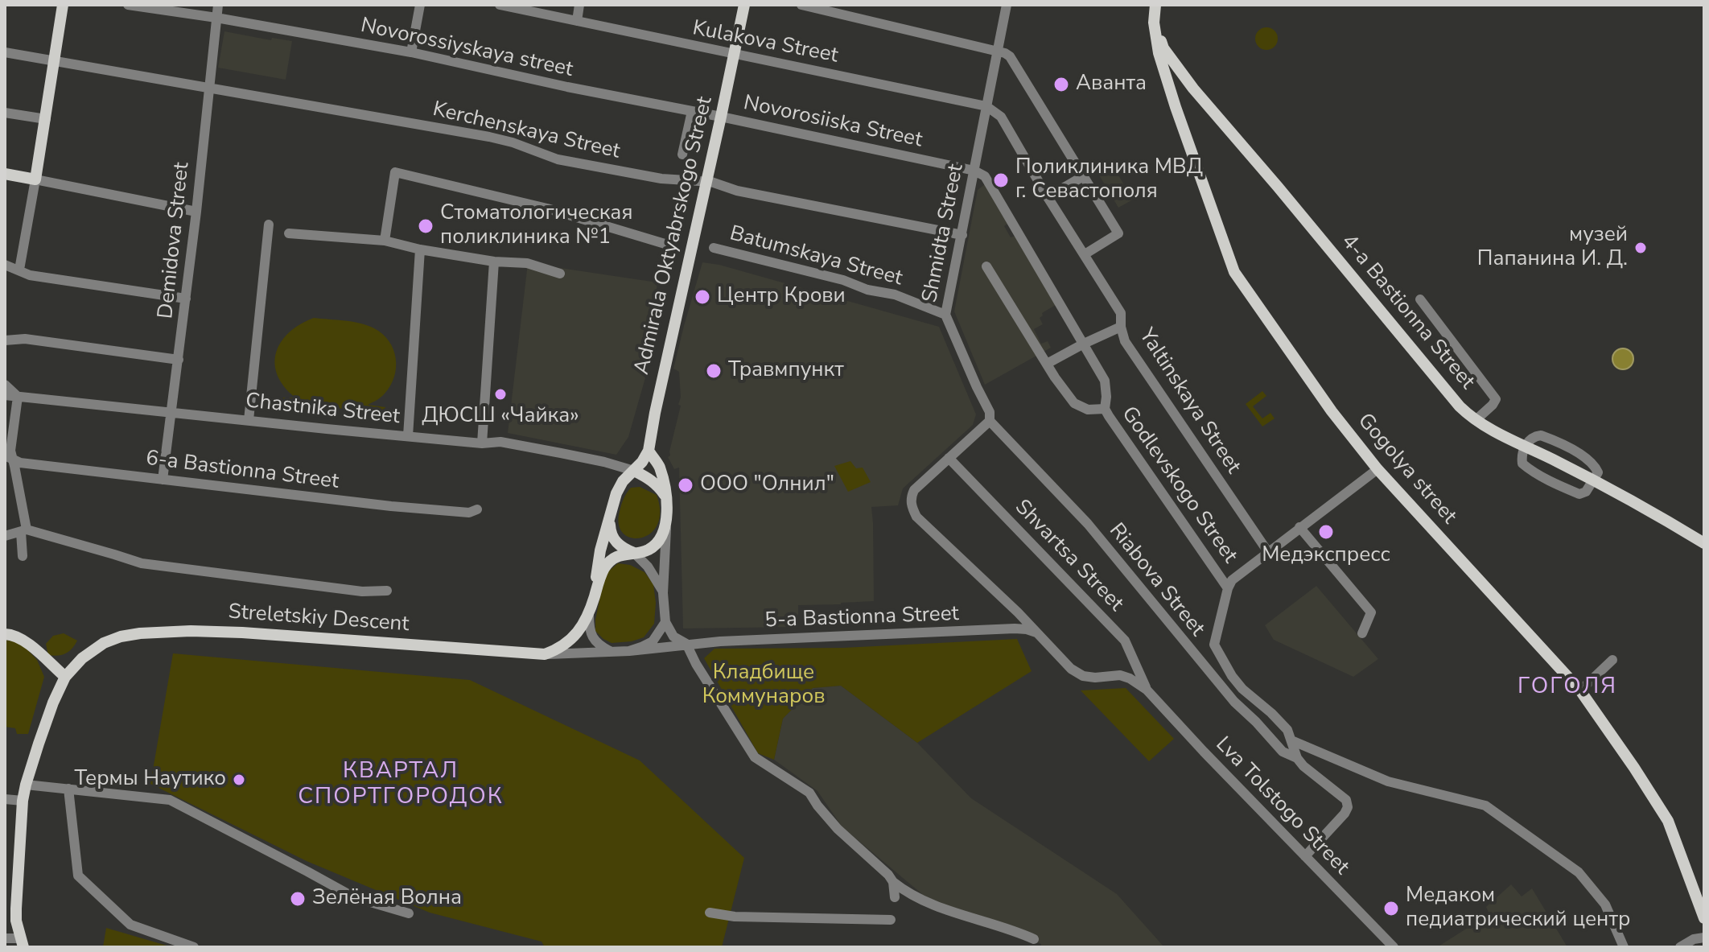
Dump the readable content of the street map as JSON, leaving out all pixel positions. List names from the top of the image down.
{
  "streets": {
    "main road": [
      "Admirala Oktyabrskogo Street",
      "4-a Bastionna Street",
      "Gogolya street",
      "Streletskiy Descent"
    ],
    "street": [
      "Kulakova Street",
      "Novorossiyskaya street",
      "Novorosiiska Street",
      "Kerchenskaya Street",
      "Shmidta Street",
      "Demidova Street",
      "Batumskaya Street",
      "Yaltinskaya Street",
      "Chastnika Street",
      "6-a Bastionna Street",
      "Godlevskogo Street",
      "Shvartsa Street",
      "Riabova Street",
      "5-a Bastionna Street",
      "Lva Tolstogo Street"
    ]
  },
  "crossings": [
    ["Kulakova Street", "Shmidta Street"],
    ["Kulakova Street", "Admirala Oktyabrskogo Street"],
    ["Kulakova Street", "Yaltinskaya Street"],
    ["Novorossiyskaya street", "Novorosiiska Street"],
    ["Novorossiyskaya street", "Admirala Oktyabrskogo Street"],
    ["Novorossiyskaya street", "Demidova Street"],
    ["Novorosiiska Street", "Shmidta Street"],
    ["Novorosiiska Street", "Admirala Oktyabrskogo Street"],
    ["Novorosiiska Street", "Godlevskogo Street"],
    ["Kerchenskaya Street", "Shmidta Street"],
    ["Kerchenskaya Street", "Admirala Oktyabrskogo Street"],
    ["Kerchenskaya Street", "Demidova Street"],
    ["Shmidta Street", "Batumskaya Street"],
    ["Shmidta Street", "Yaltinskaya Street"],
    ["Shmidta Street", "Godlevskogo Street"],
    ["Shmidta Street", "Riabova Street"],
    ["Admirala Oktyabrskogo Street", "Chastnika Street"],
    ["Demidova Street", "Chastnika Street"],
    ["Demidova Street", "6-a Bastionna Street"],
    ["4-a Bastionna Street", "Gogolya street"],
    ["Godlevskogo Street", "Riabova Street"],
    ["Shvartsa Street", "Lva Tolstogo Street"],
    ["Riabova Street", "Lva Tolstogo Street"],
    ["5-a Bastionna Street", "Streletskiy Descent"]
  ],
  "districts": ["ГОГОЛЯ", "КВАРТАЛ СПОРТГОРОДОК"],
  "parks": ["Кладбище Коммунаров"],
  "places": [
    "Аванта",
    "Поликлиника МВД г. Севастополя",
    "Стоматологическая поликлиника №1",
    "музей Папанина И. Д.",
    "Центр Крови",
    "Травмпункт",
    "ДЮСШ «Чайка»",
    "ООО \"Олнил\"",
    "Медэкспресс",
    "Термы Наутико",
    "Зелёная Волна",
    "Медаком педиатрический центр"
  ]
}
